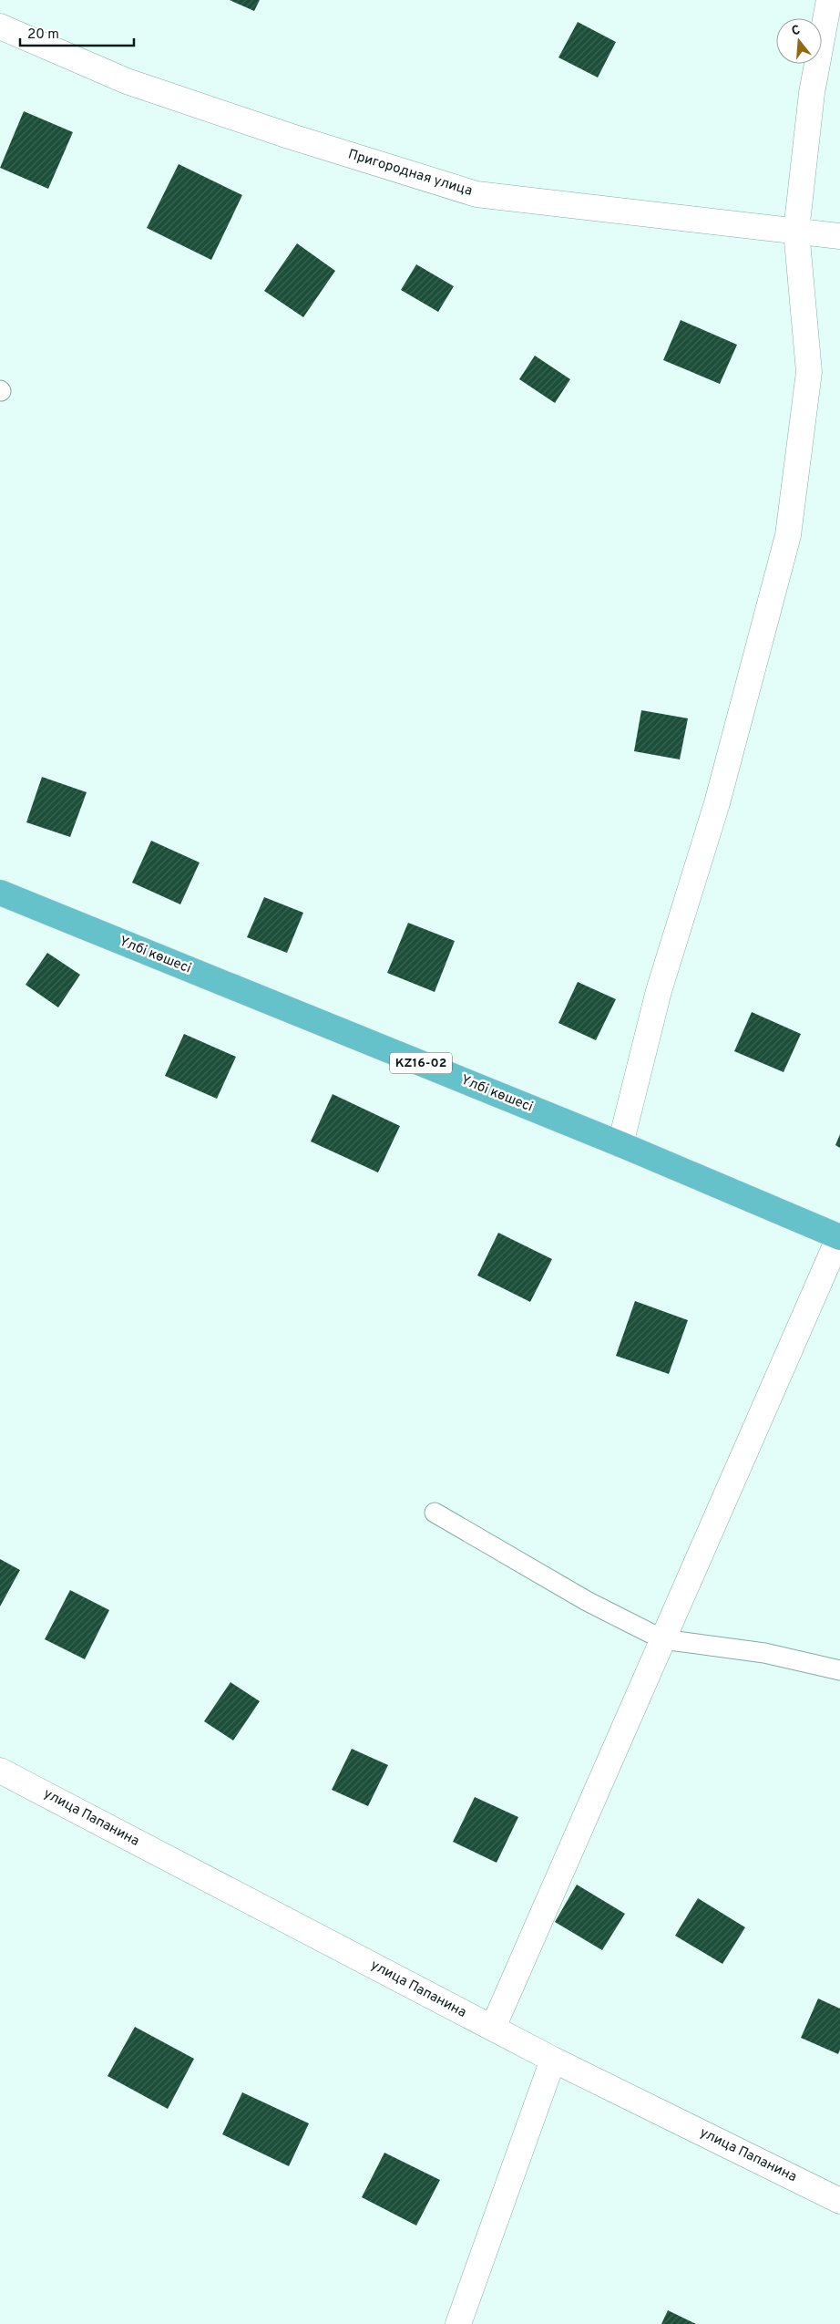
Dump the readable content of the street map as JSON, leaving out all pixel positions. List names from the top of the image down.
{
  "streets": {
    "main road": ["Үлбі көшесі", "KZ16-02"],
    "street": ["Пригородная улица", "улица Папанина"]
  },
  "scale_bar": "20 m",
  "north": "top"
}
